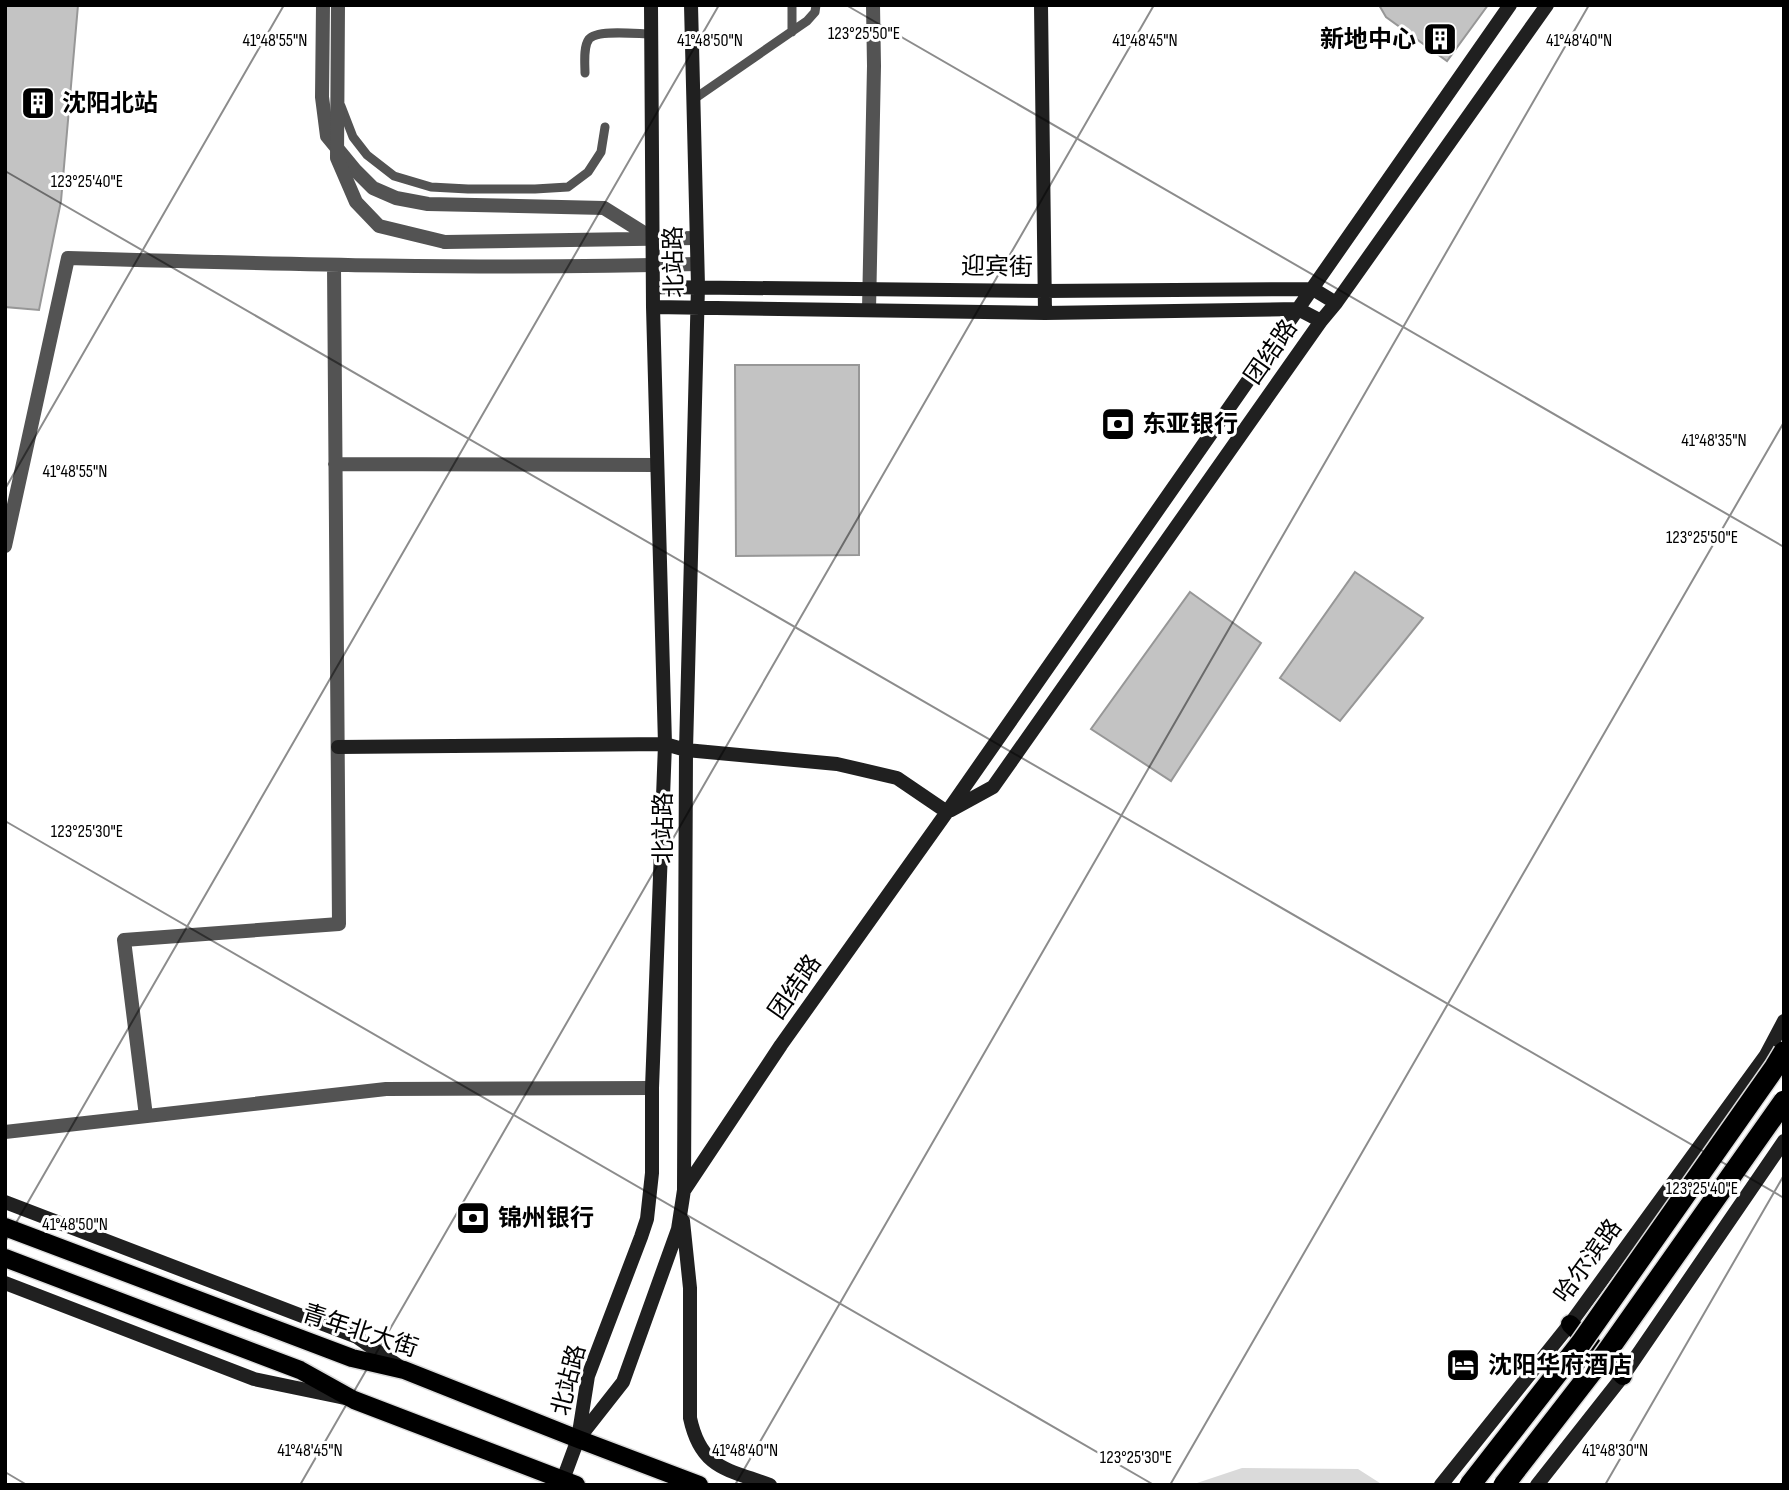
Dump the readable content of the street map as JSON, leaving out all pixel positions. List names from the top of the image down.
{
  "streets": {
    "main road": ["青年北大街"],
    "street": [
      "北站路",
      "迎宾街",
      "团结路",
      "哈尔滨路"
    ]
  },
  "crossings": [
    ["北站路", "迎宾街"],
    ["北站路", "团结路"],
    ["北站路", "青年北大街"],
    ["迎宾街", "团结路"]
  ],
  "places": {
    "building": ["新地中心", "沈阳北站"],
    "bank": ["东亚银行", "锦州银行"],
    "hotel": ["沈阳华府酒店"]
  },
  "coordinates": [
    "123°25'50\"E",
    "41°48'55\"N",
    "41°48'50\"N",
    "41°48'45\"N",
    "41°48'40\"N",
    "123°25'40\"E",
    "41°48'35\"N",
    "123°25'30\"E",
    "41°48'30\"N"
  ]
}
